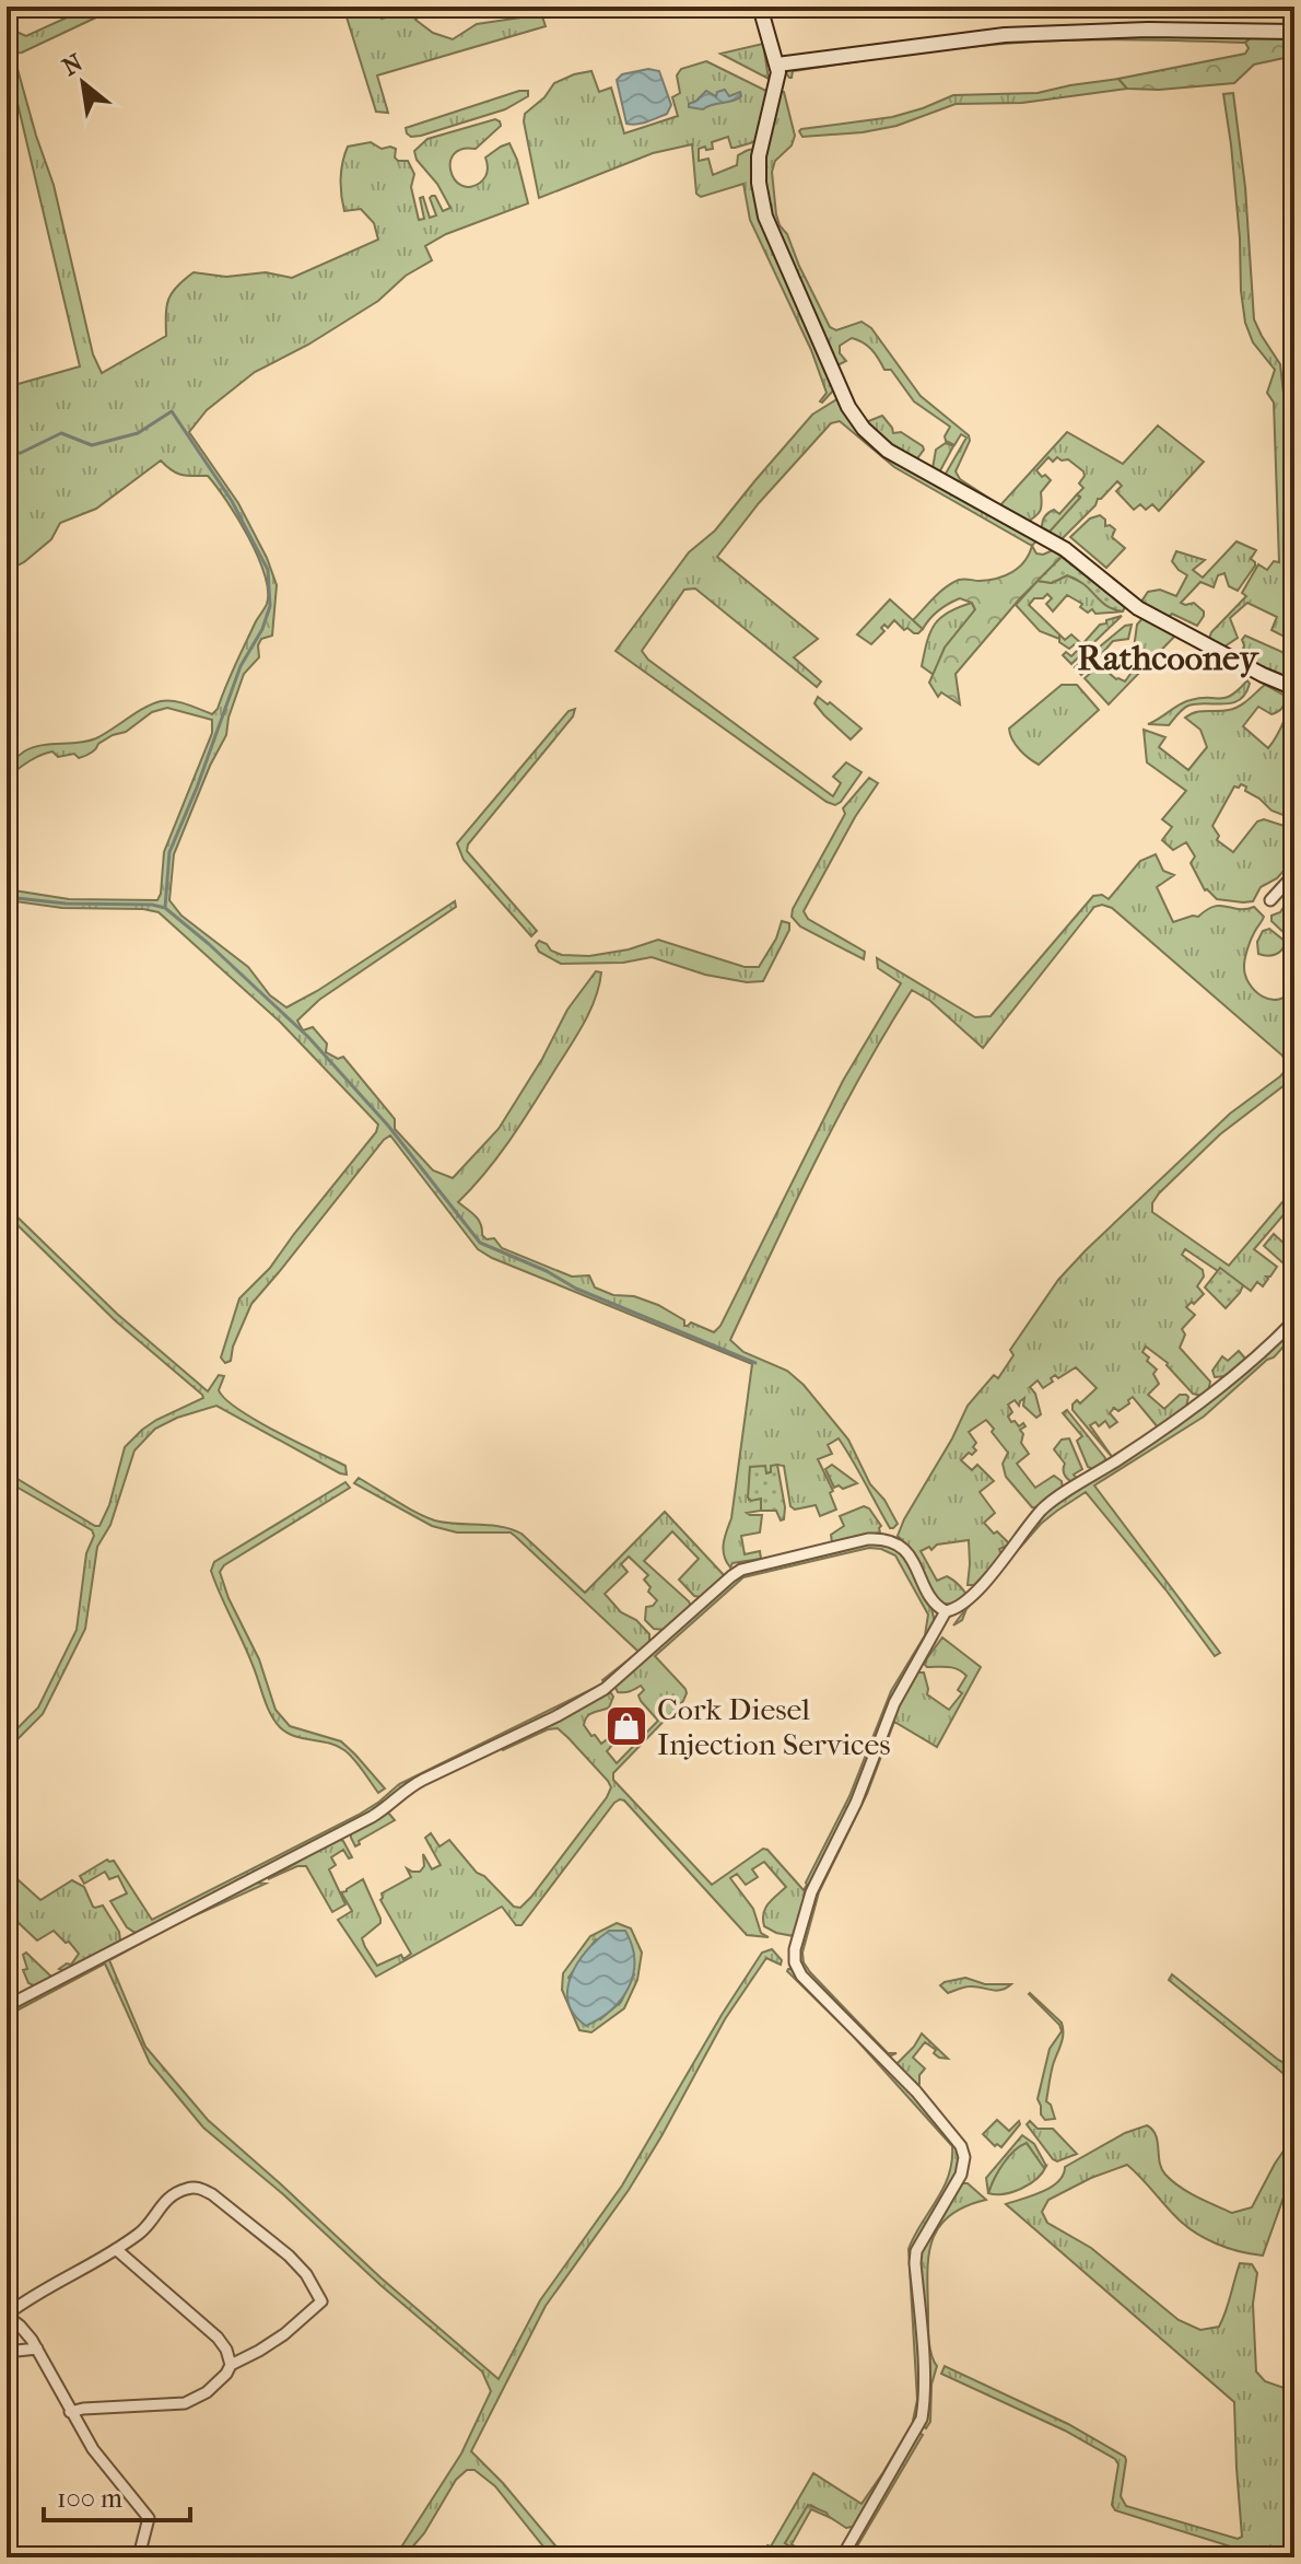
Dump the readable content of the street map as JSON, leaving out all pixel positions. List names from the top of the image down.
{
  "districts": ["Rathcooney"],
  "places": {
    "shop": ["Cork Diesel Injection Services"]
  },
  "scale_bar": "100 m",
  "north": "top left"
}
